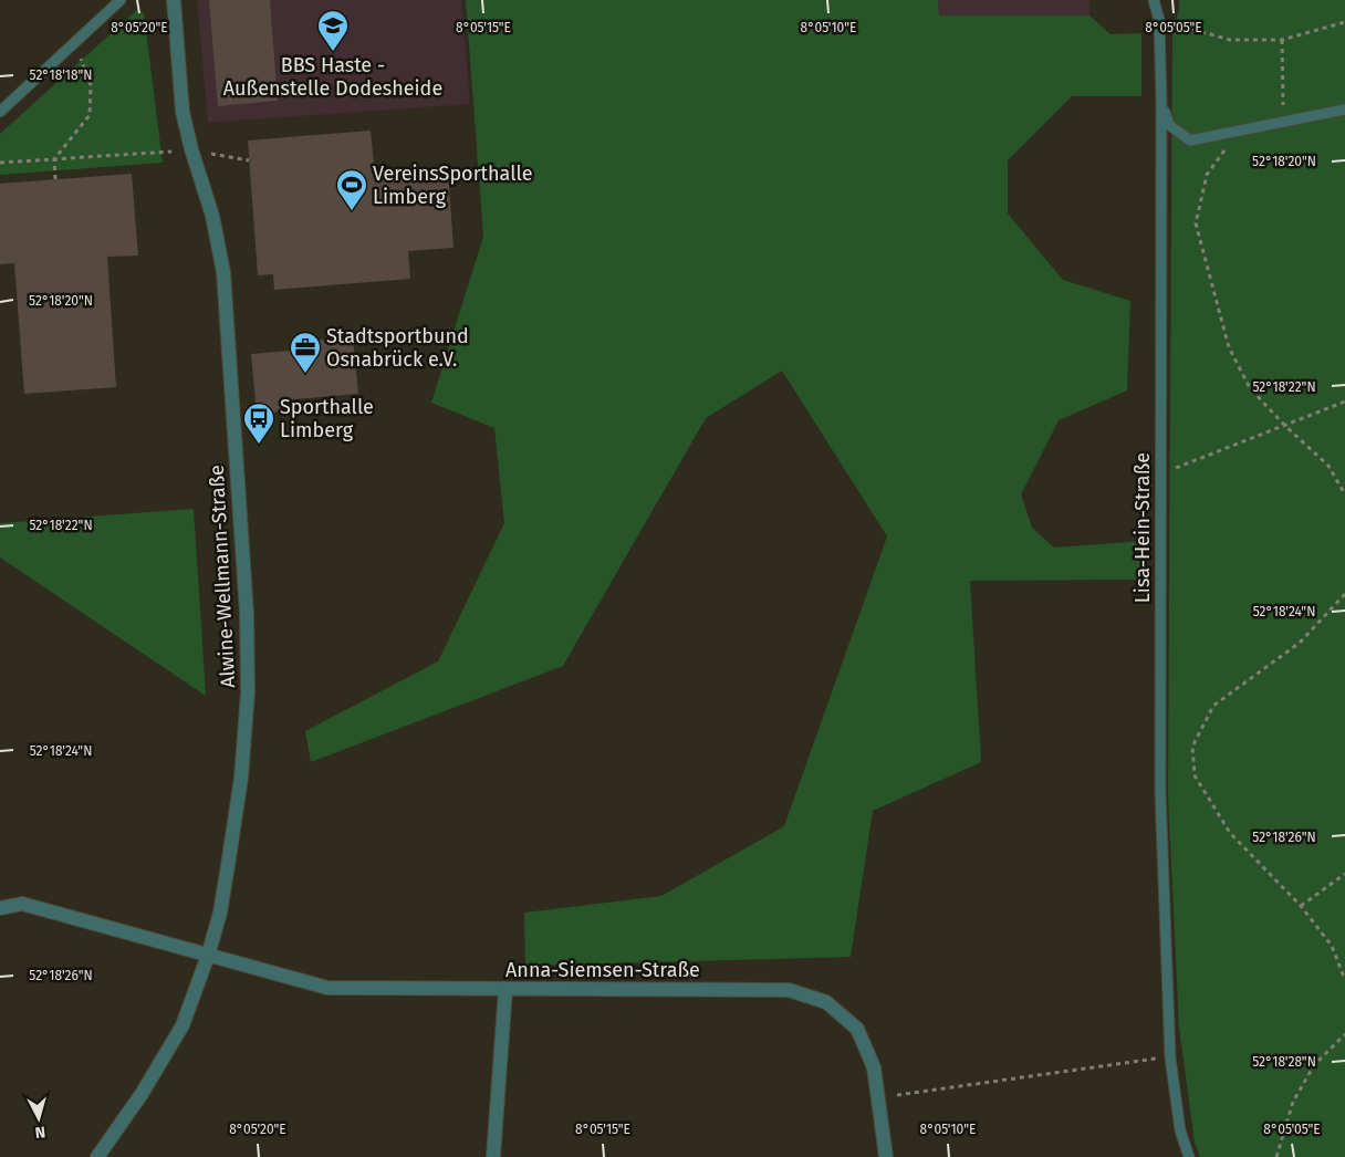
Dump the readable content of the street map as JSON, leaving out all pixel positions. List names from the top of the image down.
{
  "streets": {
    "street": ["Alwine-Wellmann-Straße", "Anna-Siemsen-Straße"],
    "lane": ["Lisa-Hein-Straße"]
  },
  "crossings": [
    ["Alwine-Wellmann-Straße", "Anna-Siemsen-Straße"]
  ],
  "places": {
    "school or university": ["BBS Haste - Außenstelle Dodesheide"],
    "sports": ["VereinsSporthalle Limberg"],
    "office": ["Stadtsportbund Osnabrück e.V."],
    "bus stop": ["Sporthalle Limberg"]
  },
  "north": "bottom",
  "coordinates": [
    "8°05'20\"E",
    "8°05'15\"E",
    "8°05'10\"E",
    "8°05'05\"E",
    "52°18'18\"N",
    "52°18'20\"N",
    "52°18'22\"N",
    "52°18'24\"N",
    "52°18'26\"N",
    "52°18'28\"N"
  ]
}
